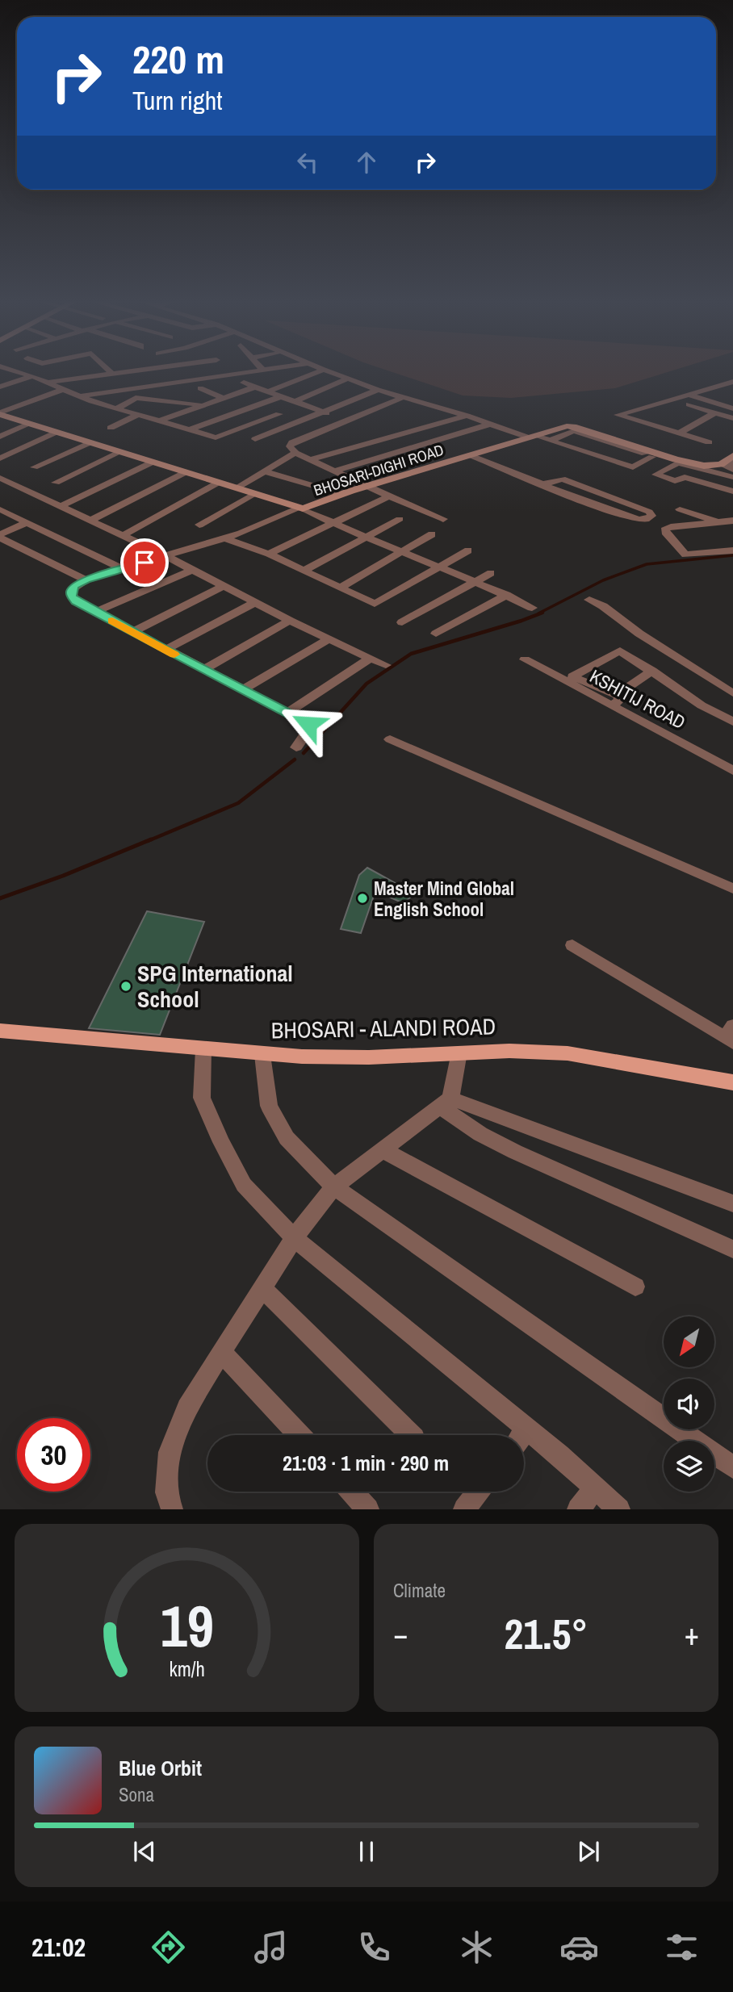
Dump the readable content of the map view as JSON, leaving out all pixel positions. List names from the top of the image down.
{
  "streets": {
    "main road": ["BHOSARI - ALANDI ROAD"],
    "street": ["BHOSARI-DIGHI ROAD", "KSHITIJ ROAD"]
  },
  "places": ["Master Mind Global English School", "SPG International School"],
  "north": "bottom left",
  "page": {
    "turn": ["220 m", "Turn right"],
    "limit": "30",
    "trip": "21:03 · 1 min · 290 m",
    "tile": "Climate",
    "heat": ["−", "21.5°", "+"],
    "song": ["Blue Orbit", "Sona"],
    "tabs": "21:02",
    "gauge": ["19", "km/h"]
  }
}
